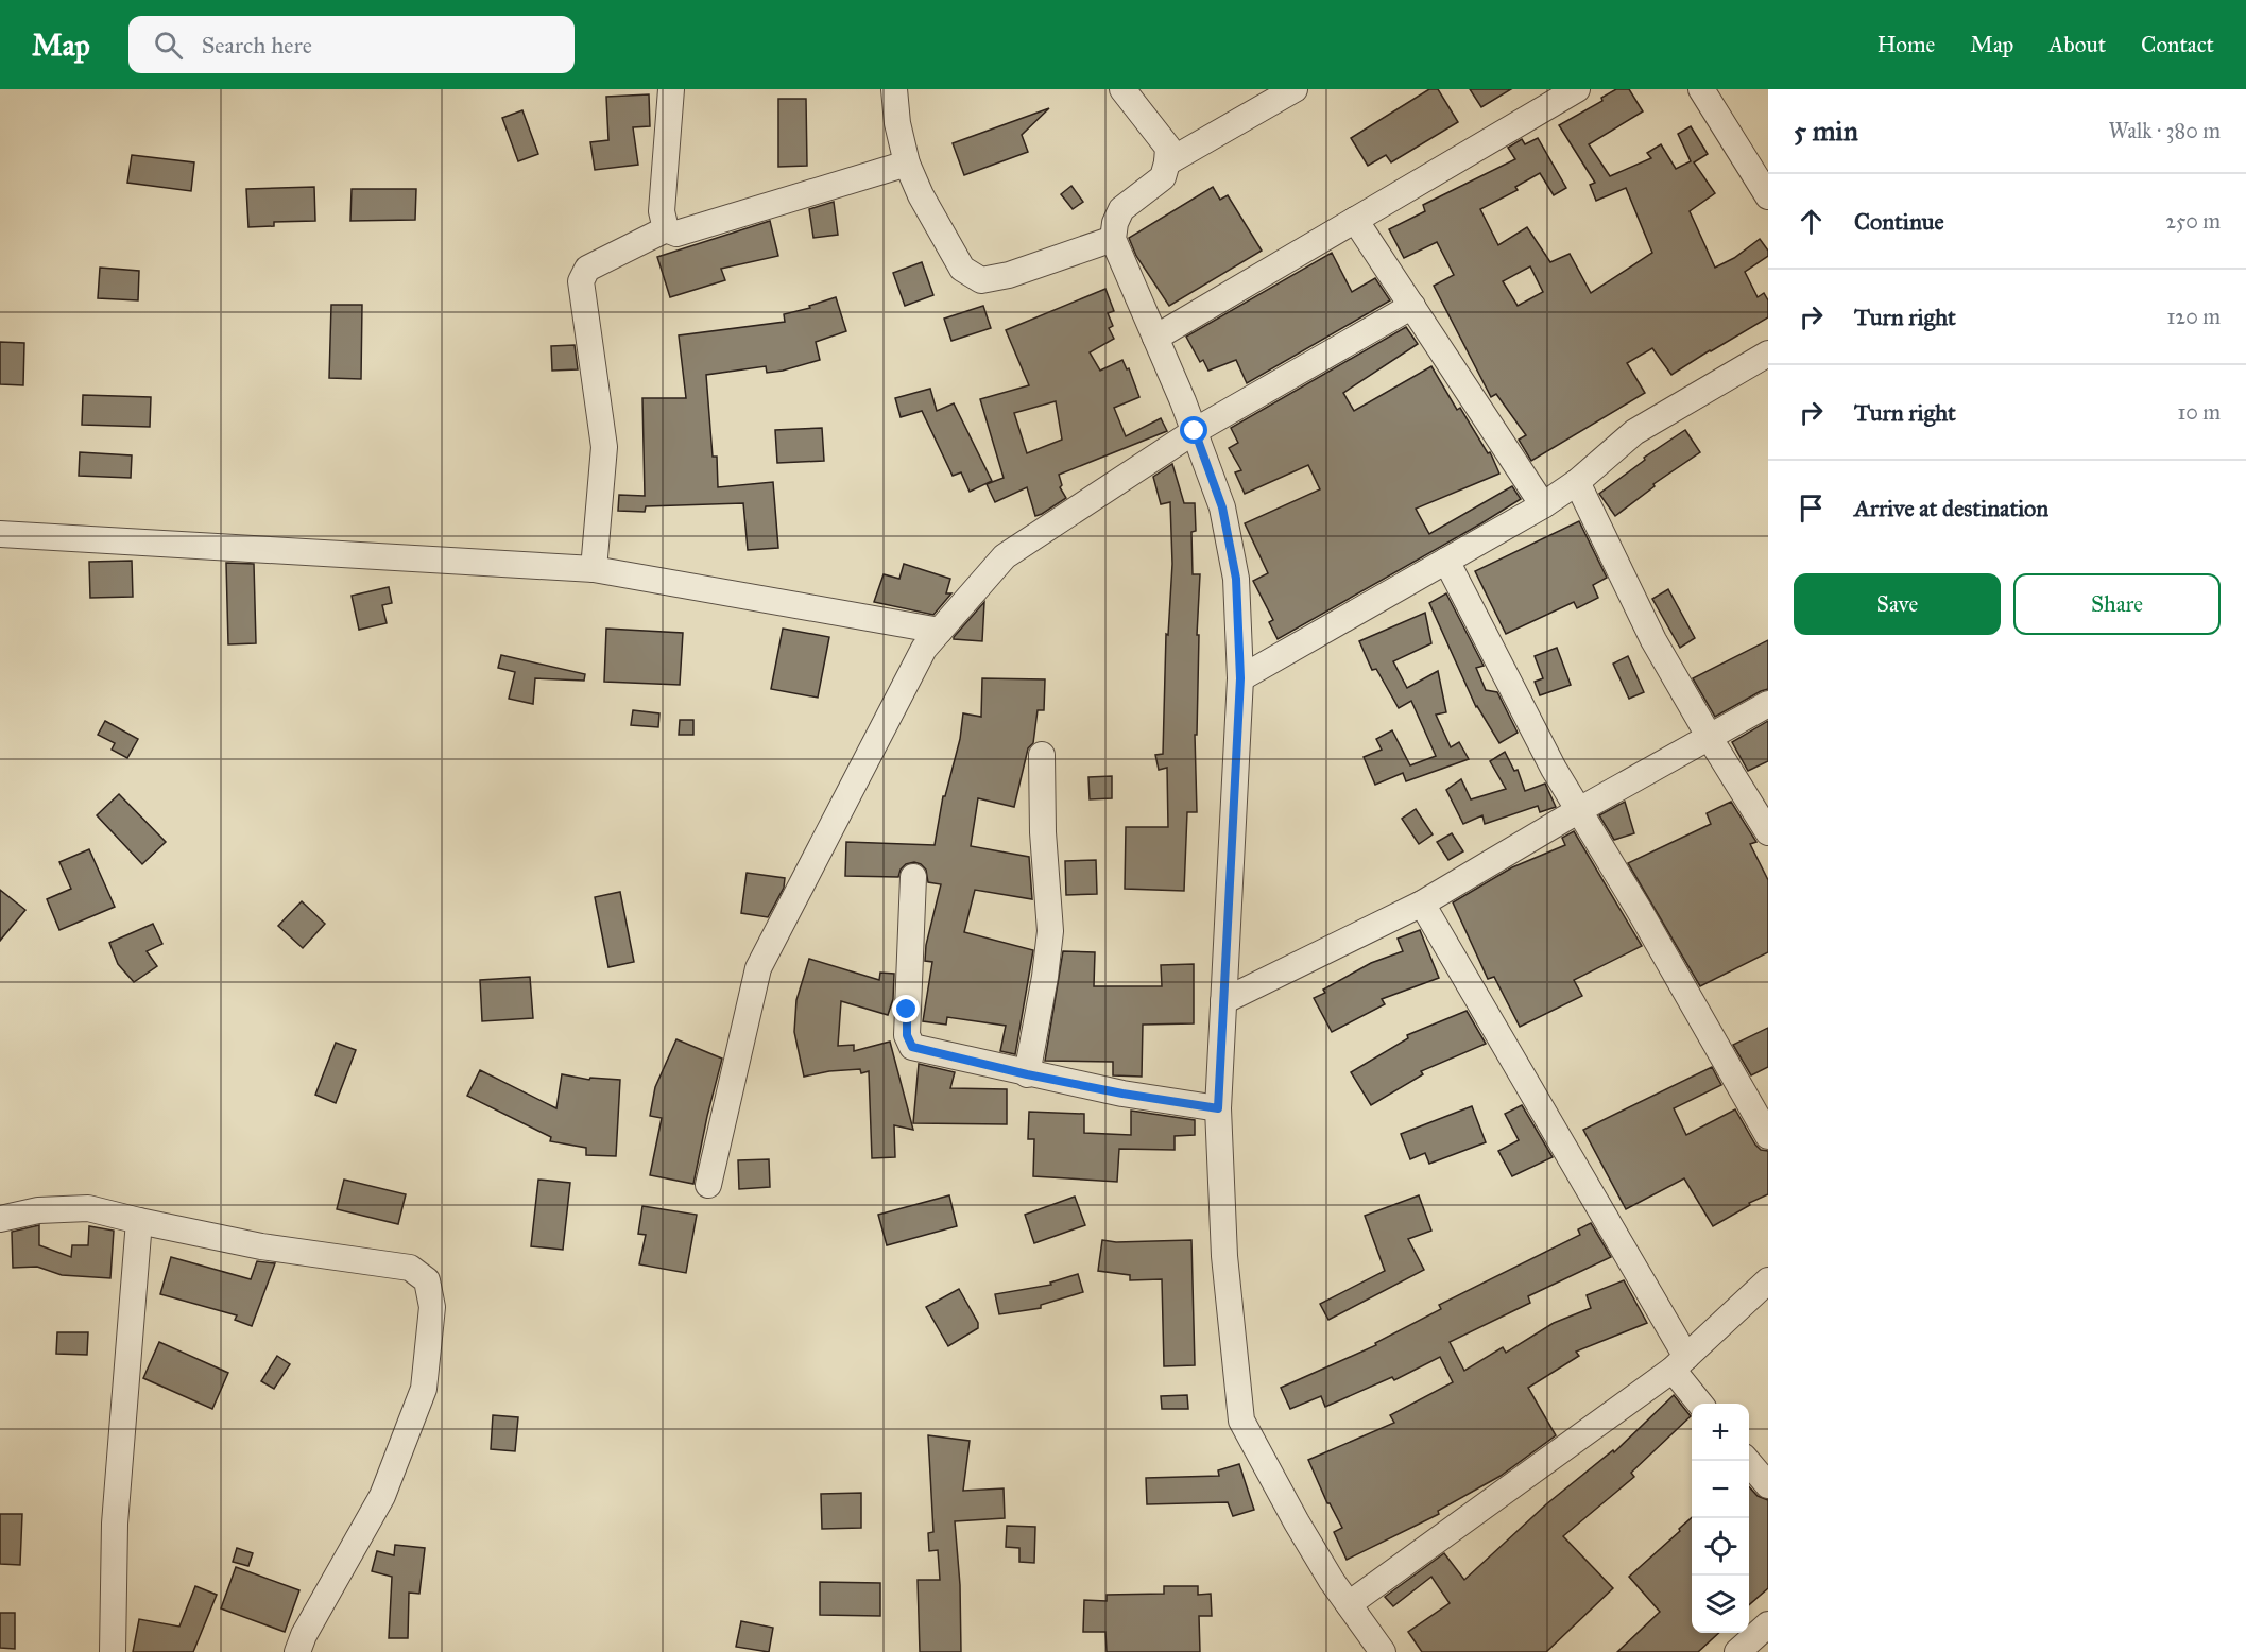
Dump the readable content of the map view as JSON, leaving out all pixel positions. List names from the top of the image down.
{
  "page": {
    "header": "Map",
    "search": "Search here",
    "nav": [
      "Home",
      "Map",
      "About",
      "Contact"
    ],
    "heading": ["5 min", "Walk · 380 m"],
    "list": [
      ["Continue", "250 m"],
      ["Turn right", "120 m"],
      ["Turn right", "10 m"],
      "Arrive at destination"
    ],
    "buttons": ["Save", "Share"],
    "map_buttons": ["+", "−"]
  }
}
